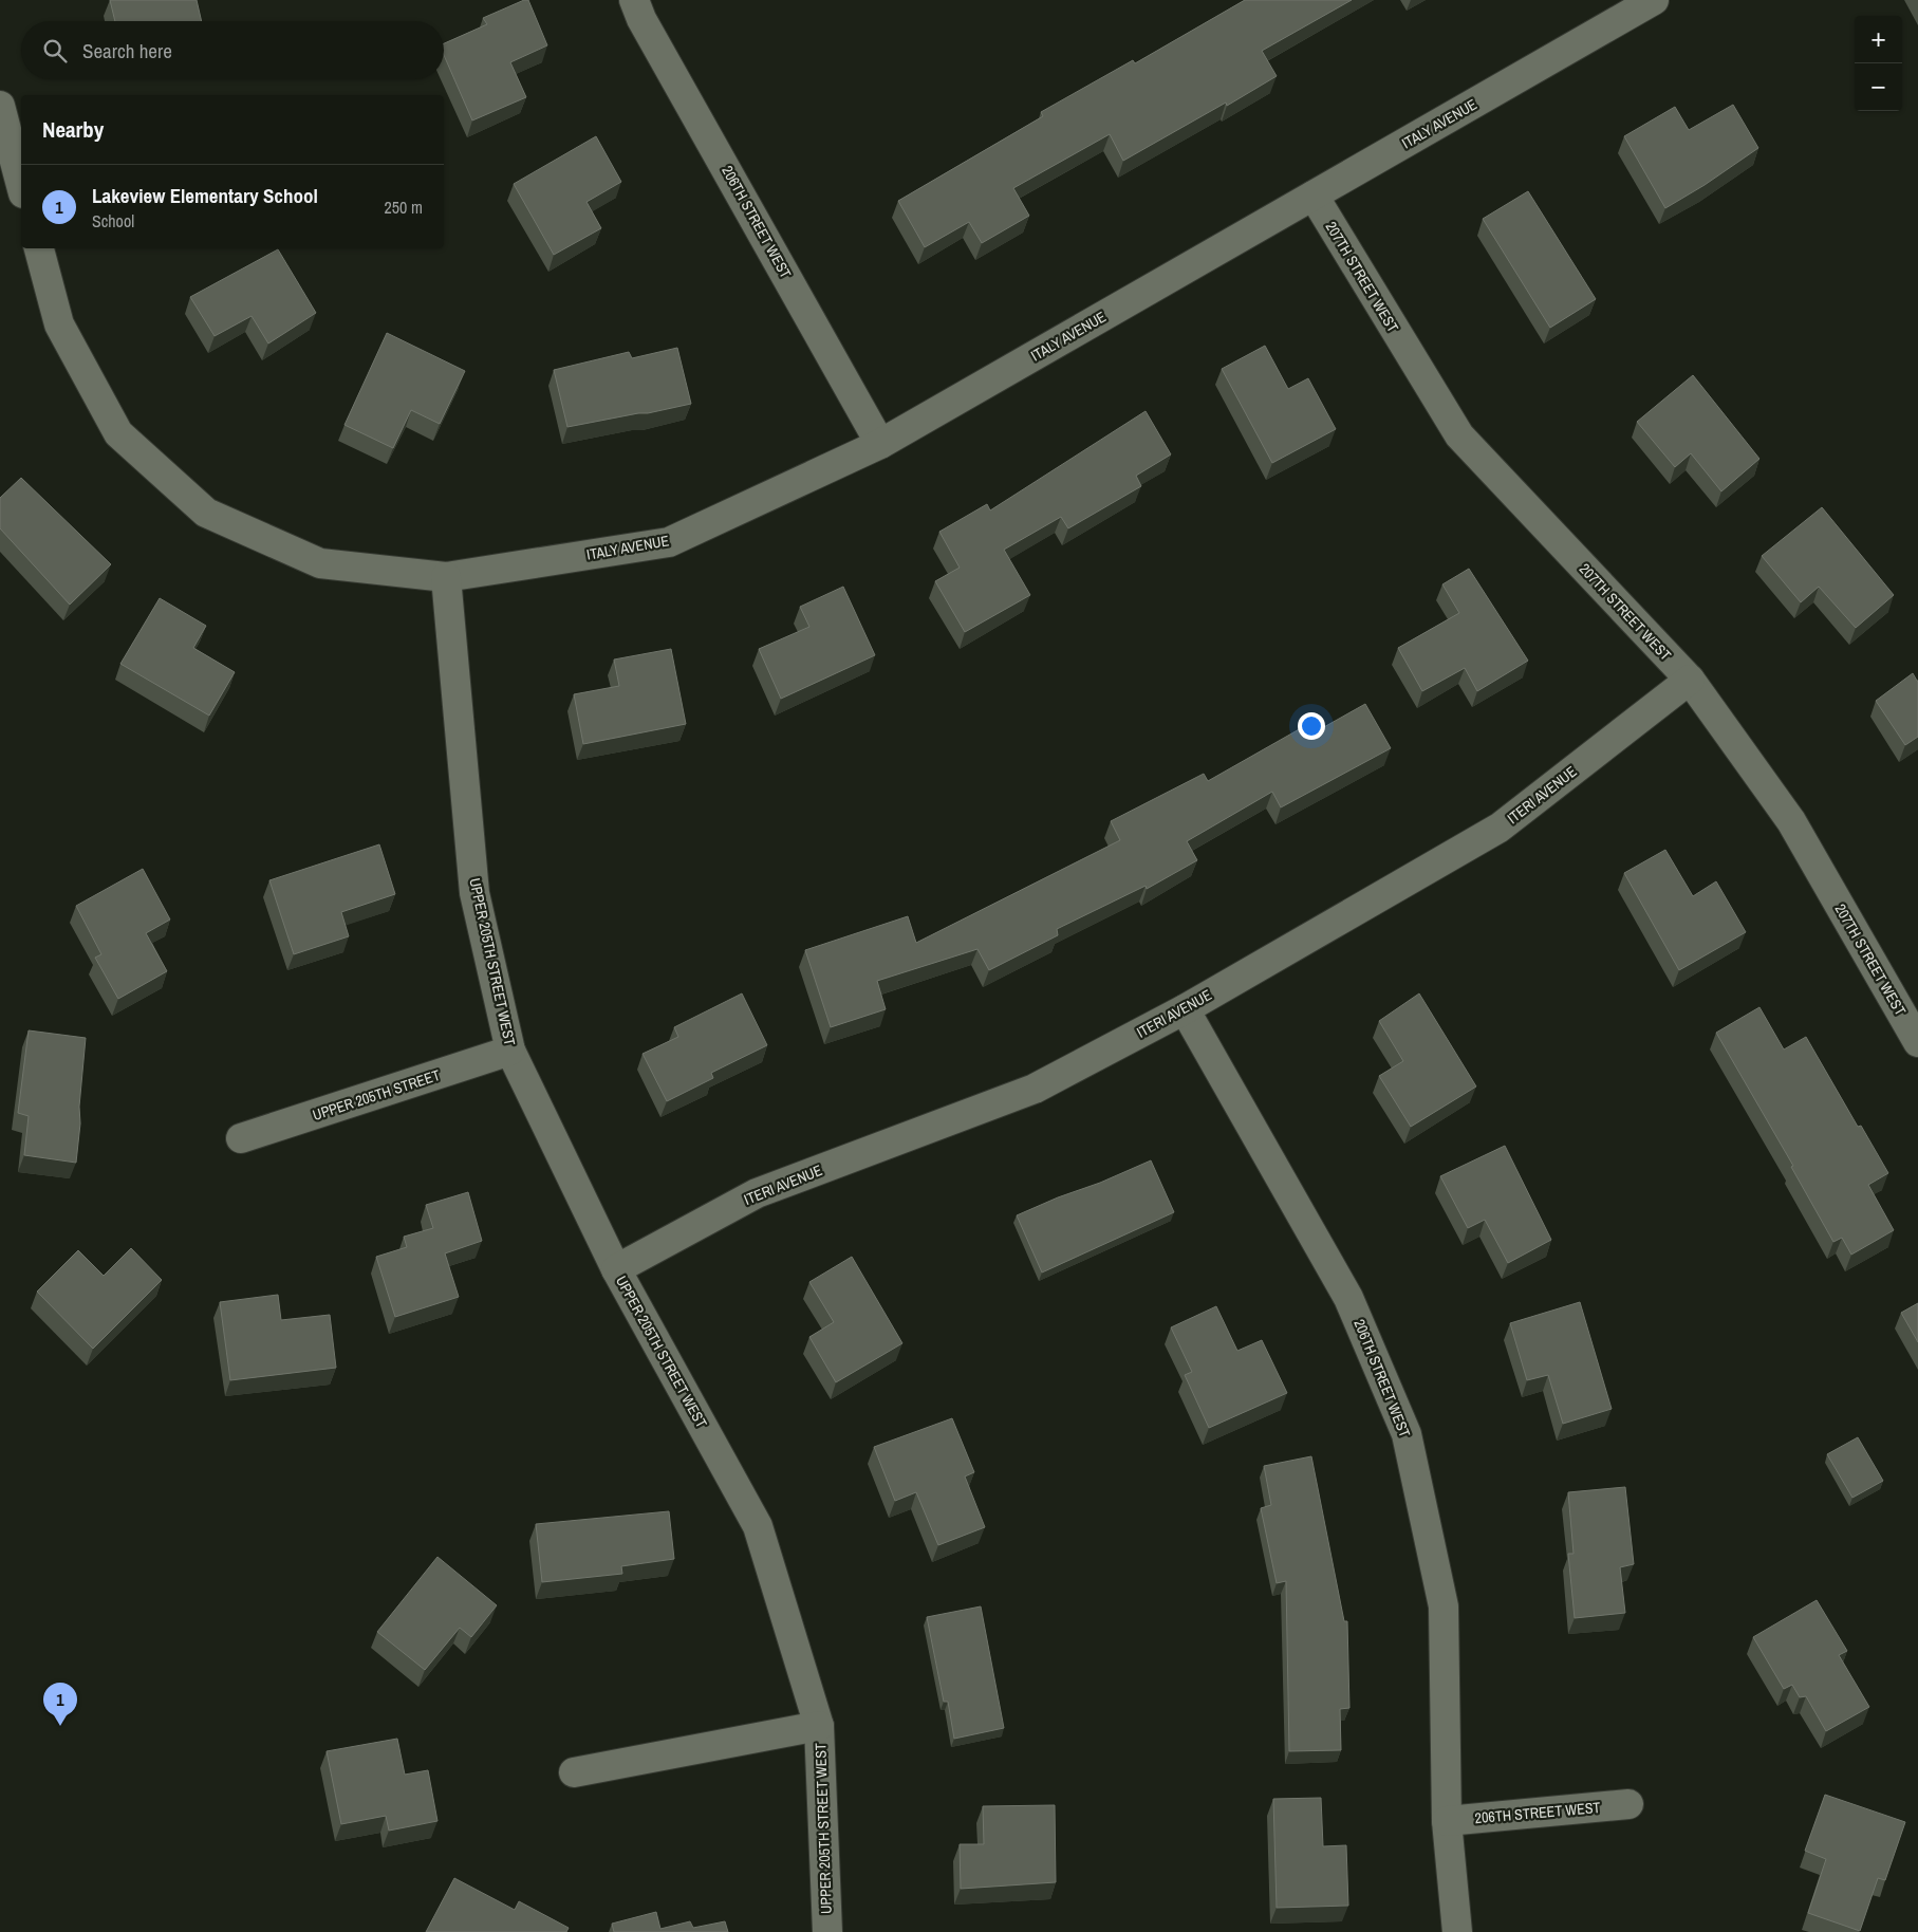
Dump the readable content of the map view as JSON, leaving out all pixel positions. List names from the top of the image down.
{
  "streets": {
    "street": [
      "ITALY AVENUE",
      "206TH STREET WEST",
      "207TH STREET WEST",
      "ITERI AVENUE",
      "UPPER 205TH STREET WEST",
      "UPPER 205TH STREET"
    ]
  },
  "crossings": [
    ["ITALY AVENUE", "206TH STREET WEST"],
    ["ITALY AVENUE", "207TH STREET WEST"],
    ["ITALY AVENUE", "UPPER 205TH STREET WEST"],
    ["206TH STREET WEST", "ITERI AVENUE"],
    ["207TH STREET WEST", "ITERI AVENUE"],
    ["ITERI AVENUE", "UPPER 205TH STREET WEST"],
    ["UPPER 205TH STREET WEST", "UPPER 205TH STREET"]
  ],
  "page": {
    "map_buttons": ["+", "−"],
    "search": "Search here",
    "heading": "Nearby",
    "list": [
      {
        "mark": "1",
        "name": "Lakeview Elementary School",
        "note": "School",
        "value": "250 m"
      }
    ],
    "pins": "1"
  }
}
